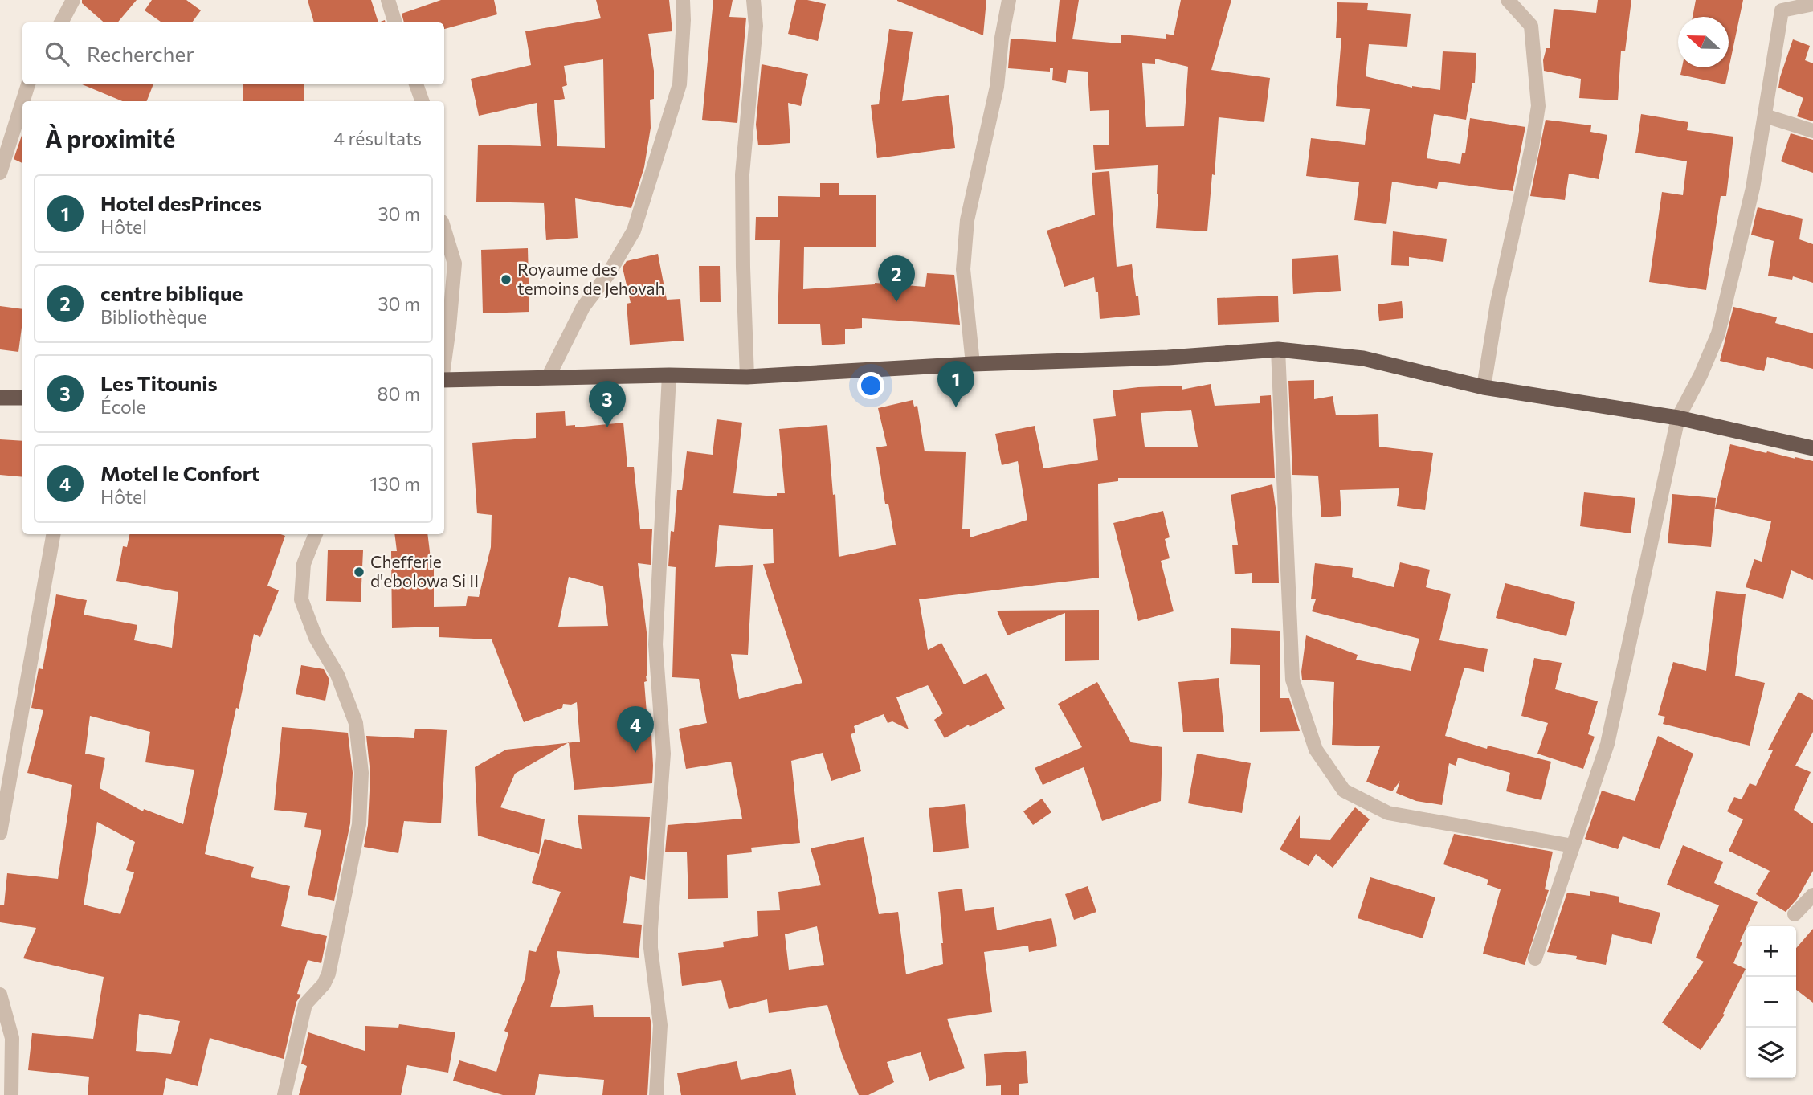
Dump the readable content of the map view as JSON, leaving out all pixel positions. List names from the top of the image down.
{
  "places": ["Royaume des temoins de Jehovah", "Chefferie d'ebolowa Si II"],
  "north": "left",
  "page": {
    "search": "Rechercher",
    "heading": ["À proximité", "4 résultats"],
    "list": [
      {
        "mark": "1",
        "name": "Hotel desPrinces",
        "note": "Hôtel",
        "value": "30 m"
      },
      {
        "mark": "2",
        "name": "centre biblique",
        "note": "Bibliothèque",
        "value": "30 m"
      },
      {
        "mark": "3",
        "name": "Les Titounis",
        "note": "École",
        "value": "80 m"
      },
      {
        "mark": "4",
        "name": "Motel le Confort",
        "note": "Hôtel",
        "value": "130 m"
      }
    ],
    "pins": [
      "2",
      "1",
      "3",
      "4"
    ],
    "map_buttons": ["+", "−"]
  }
}
